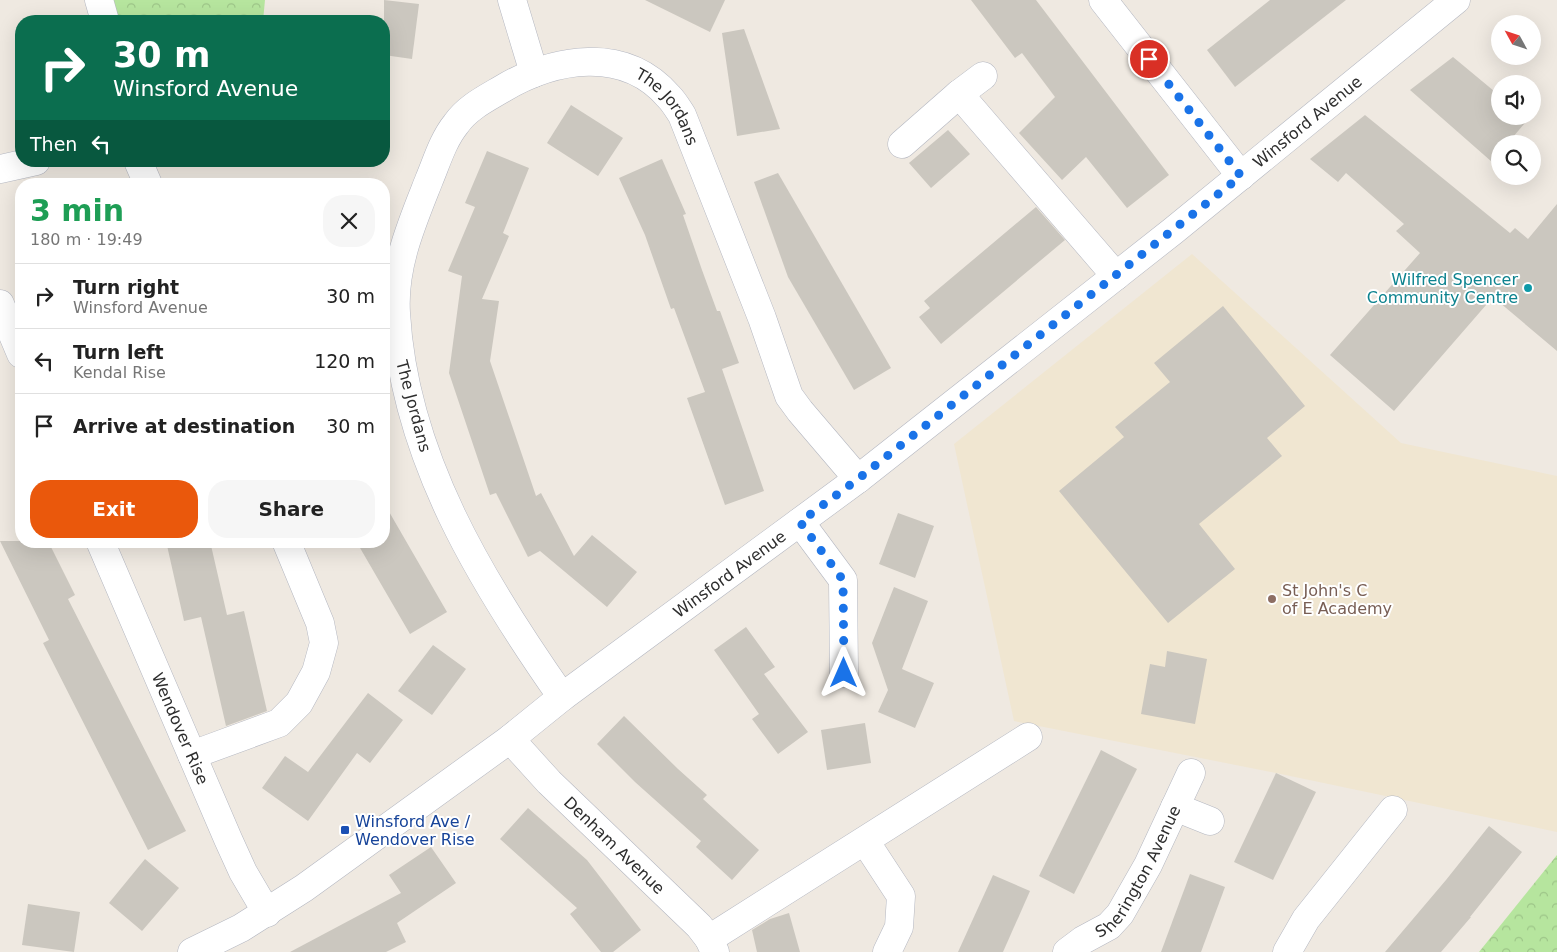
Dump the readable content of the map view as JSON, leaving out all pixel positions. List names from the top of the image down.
{
  "streets": {
    "street": [
      "The Jordans",
      "Winsford Avenue",
      "Wendover Rise",
      "Denham Avenue",
      "Sherington Avenue"
    ]
  },
  "crossings": [
    ["The Jordans", "Winsford Avenue"],
    ["Winsford Avenue", "Wendover Rise"],
    ["Winsford Avenue", "Denham Avenue"]
  ],
  "places": {
    "other": ["Wilfred Spencer Community Centre", "St John's C of E Academy"],
    "transit": ["Winsford Ave / Wendover Rise"]
  },
  "north": "top left",
  "page": {
    "turn": ["30 m", "Winsford Avenue"],
    "then": "Then",
    "heading": ["3 min", "180 m · 19:49"],
    "list": [
      {
        "name": "Turn right",
        "note": "Winsford Avenue",
        "value": "30 m"
      },
      {
        "name": "Turn left",
        "note": "Kendal Rise",
        "value": "120 m"
      },
      {
        "name": "Arrive at destination",
        "value": "30 m"
      }
    ],
    "buttons": ["Exit", "Share"]
  }
}
